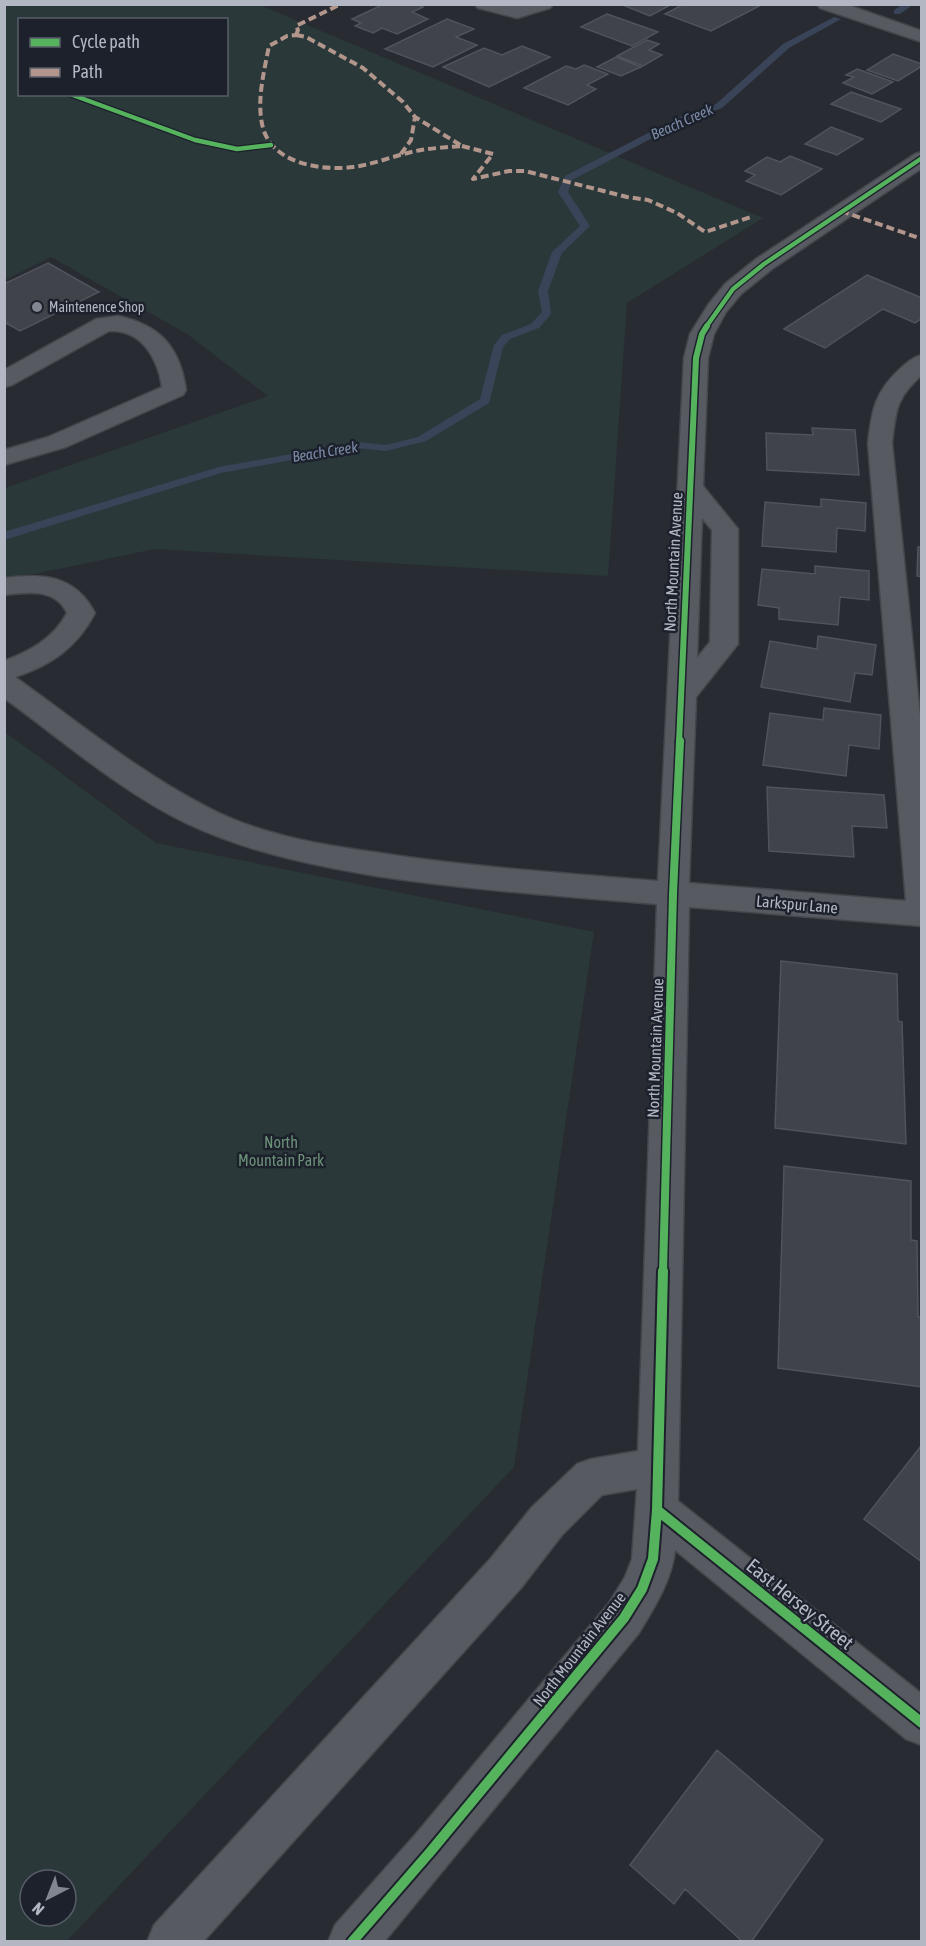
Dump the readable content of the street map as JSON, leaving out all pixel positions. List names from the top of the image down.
{
  "streets": {
    "street": ["North Mountain Avenue", "Larkspur Lane", "East Hersey Street"]
  },
  "crossings": [
    ["North Mountain Avenue", "Larkspur Lane"],
    ["North Mountain Avenue", "East Hersey Street"]
  ],
  "water": ["Beach Creek"],
  "parks": ["North Mountain Park"],
  "places": ["Maintenence Shop"],
  "legend": ["Cycle path", "Path"],
  "north": "bottom left"
}
